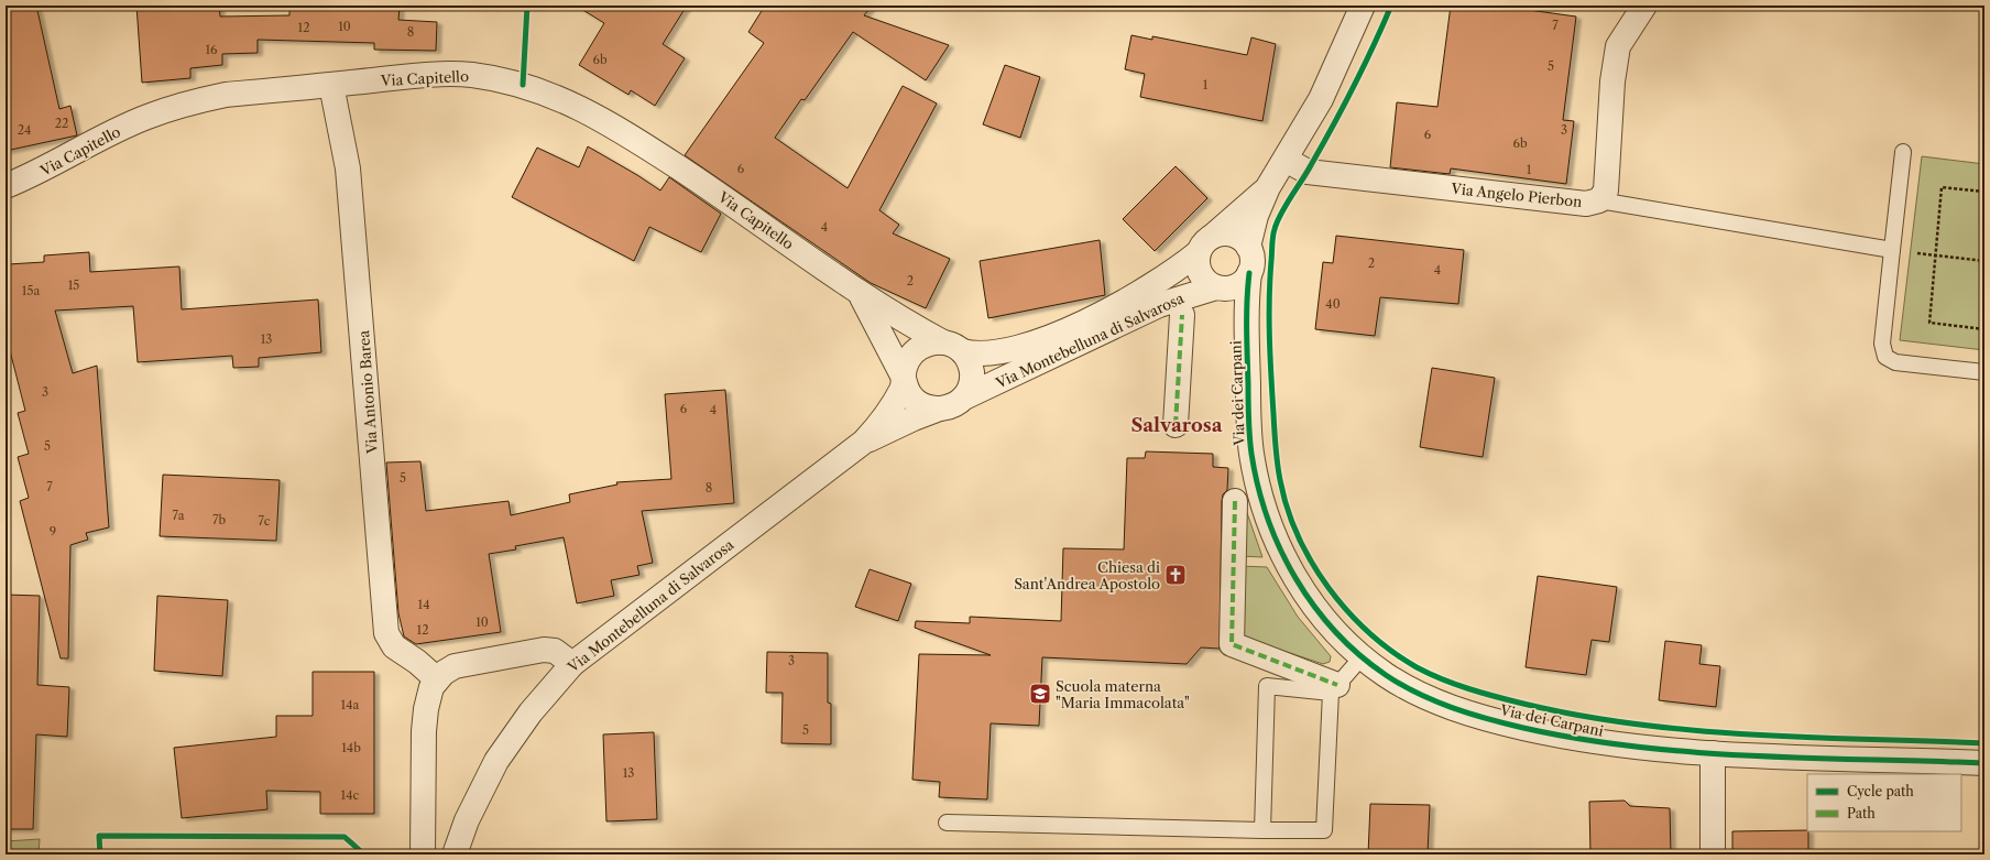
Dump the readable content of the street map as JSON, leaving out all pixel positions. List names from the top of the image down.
{
  "streets": {
    "street": [
      "Via Capitello",
      "Via Angelo Pierbon",
      "Via Montebelluna di Salvarosa",
      "Via Antonio Barea",
      "Via dei Carpani"
    ]
  },
  "crossings": [
    ["Via Capitello", "Via Montebelluna di Salvarosa"],
    ["Via Capitello", "Via Antonio Barea"],
    ["Via Montebelluna di Salvarosa", "Via dei Carpani"]
  ],
  "districts": ["Salvarosa"],
  "places": {
    "church": ["Chiesa di Sant'Andrea Apostolo"],
    "school or university": ["Scuola materna \"Maria Immacolata\""]
  },
  "house_numbers": [
    "7",
    "10",
    "12",
    "8",
    "16",
    "6b",
    "5",
    "1",
    "22",
    "24",
    "3",
    "6",
    "6b",
    "6",
    "1",
    "4",
    "2",
    "4",
    "2",
    "15",
    "15a",
    "40",
    "13",
    "3",
    "6",
    "4",
    "5",
    "5",
    "7",
    "8",
    "7a",
    "7b",
    "7c",
    "9",
    "14",
    "10",
    "12",
    "3",
    "14a",
    "5",
    "14b",
    "13",
    "14c"
  ],
  "legend": ["Cycle path", "Path"]
}
